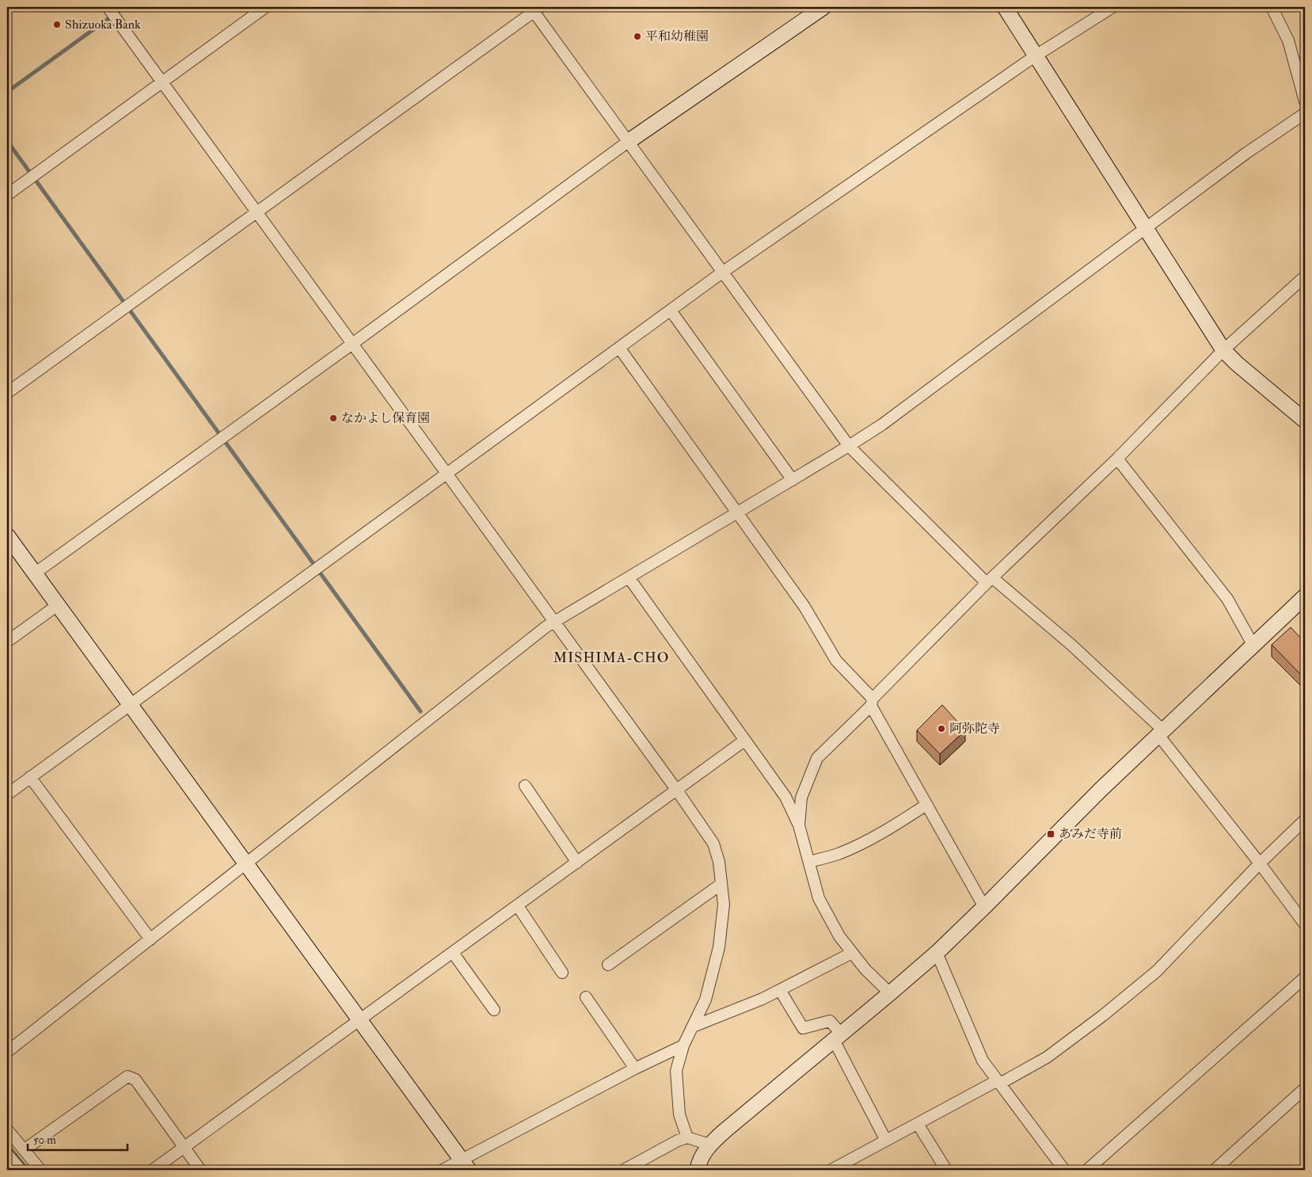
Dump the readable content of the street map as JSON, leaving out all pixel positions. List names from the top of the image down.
{
  "districts": ["MISHIMA-CHO"],
  "places": {
    "other": [
      "Shizuoka Bank",
      "平和幼稚園",
      "なかよし保育園",
      "阿弥陀寺"
    ],
    "transit": ["あみだ寺前"]
  },
  "scale_bar": "50 m"
}
